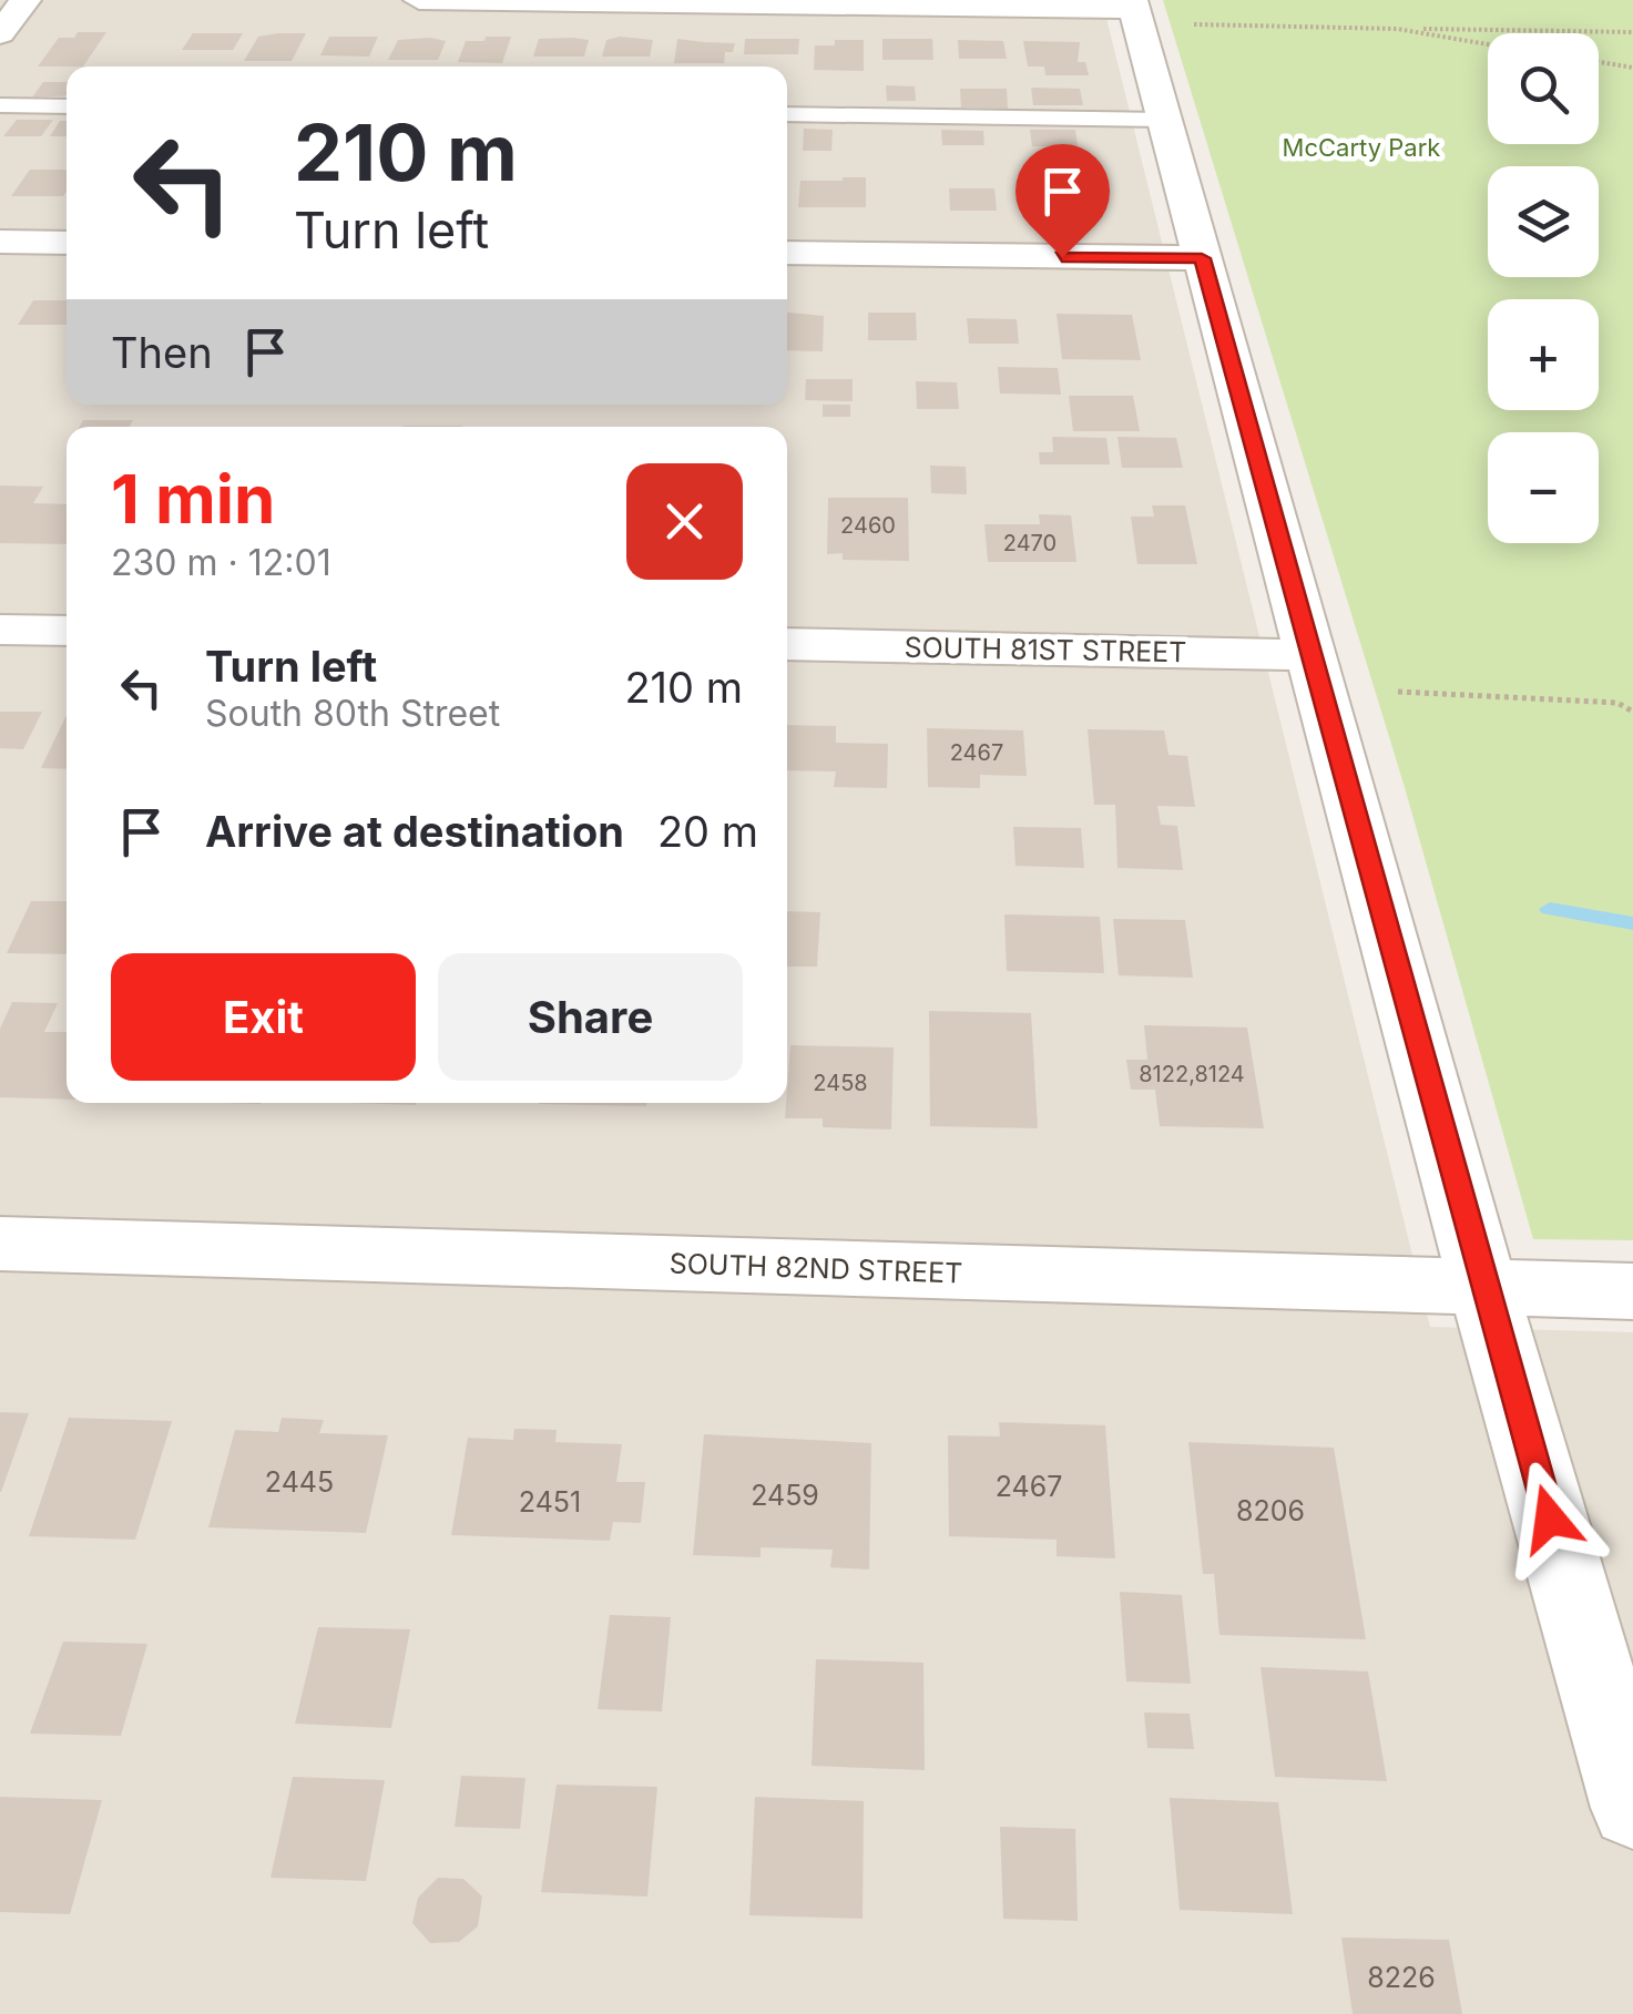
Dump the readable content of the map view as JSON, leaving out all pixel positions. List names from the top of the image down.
{
  "streets": {
    "street": ["SOUTH 81ST STREET", "SOUTH 82ND STREET"]
  },
  "parks": ["McCarty Park"],
  "house_numbers": [
    "2460",
    "2470",
    "2467",
    "8122,8124",
    "2458",
    "2445",
    "2467",
    "2459",
    "2451",
    "8206",
    "8226"
  ],
  "page": {
    "map_buttons": ["+", "−"],
    "turn": ["210 m", "Turn left"],
    "then": "Then",
    "heading": ["1 min", "230 m · 12:01"],
    "list": [
      {
        "name": "Turn left",
        "note": "South 80th Street",
        "value": "210 m"
      },
      {
        "name": "Arrive at destination",
        "value": "20 m"
      }
    ],
    "buttons": ["Exit", "Share"]
  }
}
